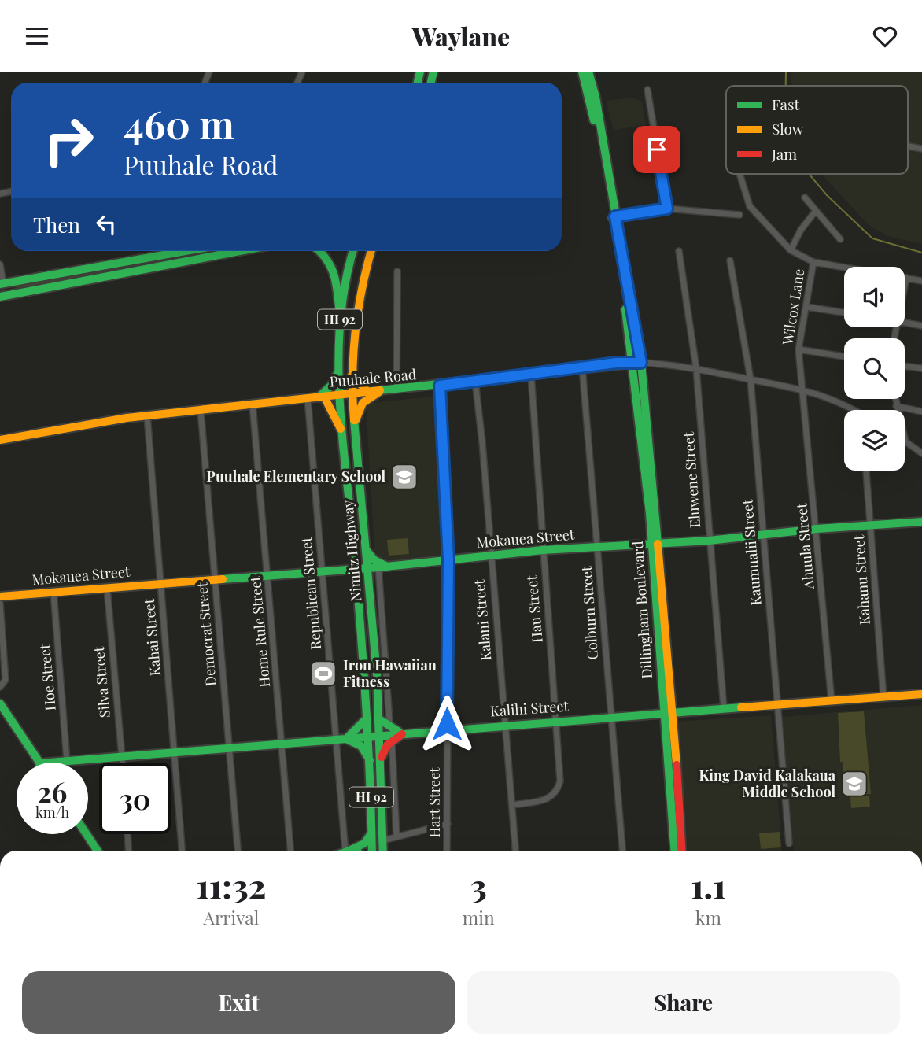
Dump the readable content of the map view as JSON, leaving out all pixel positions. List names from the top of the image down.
{
  "streets": {
    "main road": [
      "HI 92",
      "Puuhale Road",
      "Mokauea Street",
      "Nimitz Highway",
      "Dillingham Boulevard",
      "Kalihi Street"
    ],
    "street": [
      "Wilcox Lane",
      "Eluwene Street",
      "Ahuula Street",
      "Kaumualii Street",
      "Kahanu Street",
      "Republican Street",
      "Hau Street",
      "Colburn Street",
      "Kalani Street",
      "Home Rule Street",
      "Democrat Street",
      "Kahai Street",
      "Hoe Street",
      "Silva Street",
      "Hart Street"
    ]
  },
  "crossings": [
    ["Wilcox Lane", "Puuhale Road"],
    ["Wilcox Lane", "Ahuula Street"],
    ["Puuhale Road", "Eluwene Street"],
    ["Puuhale Road", "Ahuula Street"],
    ["Puuhale Road", "Nimitz Highway"],
    ["Puuhale Road", "Kaumualii Street"],
    ["Puuhale Road", "Republican Street"],
    ["Puuhale Road", "Hau Street"],
    ["Puuhale Road", "Dillingham Boulevard"],
    ["Puuhale Road", "Colburn Street"],
    ["Puuhale Road", "Kalani Street"],
    ["Puuhale Road", "Home Rule Street"],
    ["Puuhale Road", "Democrat Street"],
    ["Puuhale Road", "Kahai Street"],
    ["Puuhale Road", "Hart Street"],
    ["Eluwene Street", "Mokauea Street"],
    ["Eluwene Street", "Kalihi Street"],
    ["Mokauea Street", "Ahuula Street"],
    ["Mokauea Street", "Nimitz Highway"],
    ["Mokauea Street", "Kaumualii Street"],
    ["Mokauea Street", "Kahanu Street"],
    ["Mokauea Street", "Republican Street"],
    ["Mokauea Street", "Hau Street"],
    ["Mokauea Street", "Dillingham Boulevard"],
    ["Mokauea Street", "Colburn Street"],
    ["Mokauea Street", "Kalani Street"],
    ["Mokauea Street", "Home Rule Street"],
    ["Mokauea Street", "Democrat Street"],
    ["Mokauea Street", "Kahai Street"],
    ["Mokauea Street", "Hoe Street"],
    ["Mokauea Street", "Silva Street"],
    ["Mokauea Street", "Hart Street"],
    ["Ahuula Street", "Kalihi Street"],
    ["Nimitz Highway", "Kalihi Street"],
    ["Kaumualii Street", "Kalihi Street"],
    ["Kahanu Street", "Kalihi Street"],
    ["Republican Street", "Kalihi Street"],
    ["Hau Street", "Kalani Street"],
    ["Hau Street", "Kalihi Street"],
    ["Dillingham Boulevard", "Kalihi Street"],
    ["Colburn Street", "Kalihi Street"],
    ["Kalani Street", "Kalihi Street"],
    ["Home Rule Street", "Kalihi Street"],
    ["Democrat Street", "Kalihi Street"],
    ["Kahai Street", "Kalihi Street"],
    ["Hoe Street", "Kalihi Street"],
    ["Silva Street", "Kalihi Street"],
    ["Kalihi Street", "Hart Street"]
  ],
  "places": {
    "school or university": ["Puuhale Elementary School", "King David Kalakaua Middle School"],
    "sports": ["Iron Hawaiian Fitness"]
  },
  "legend": ["Fast", "Slow", "Jam"],
  "page": {
    "header": "Waylane",
    "turn": ["460 m", "Puuhale Road"],
    "then": "Then",
    "speed": "26 km/h",
    "limit": "30",
    "eta": [
      "11:32",
      "Arrival",
      "3",
      "min",
      "1.1",
      "km"
    ],
    "buttons": ["Exit", "Share"]
  }
}
